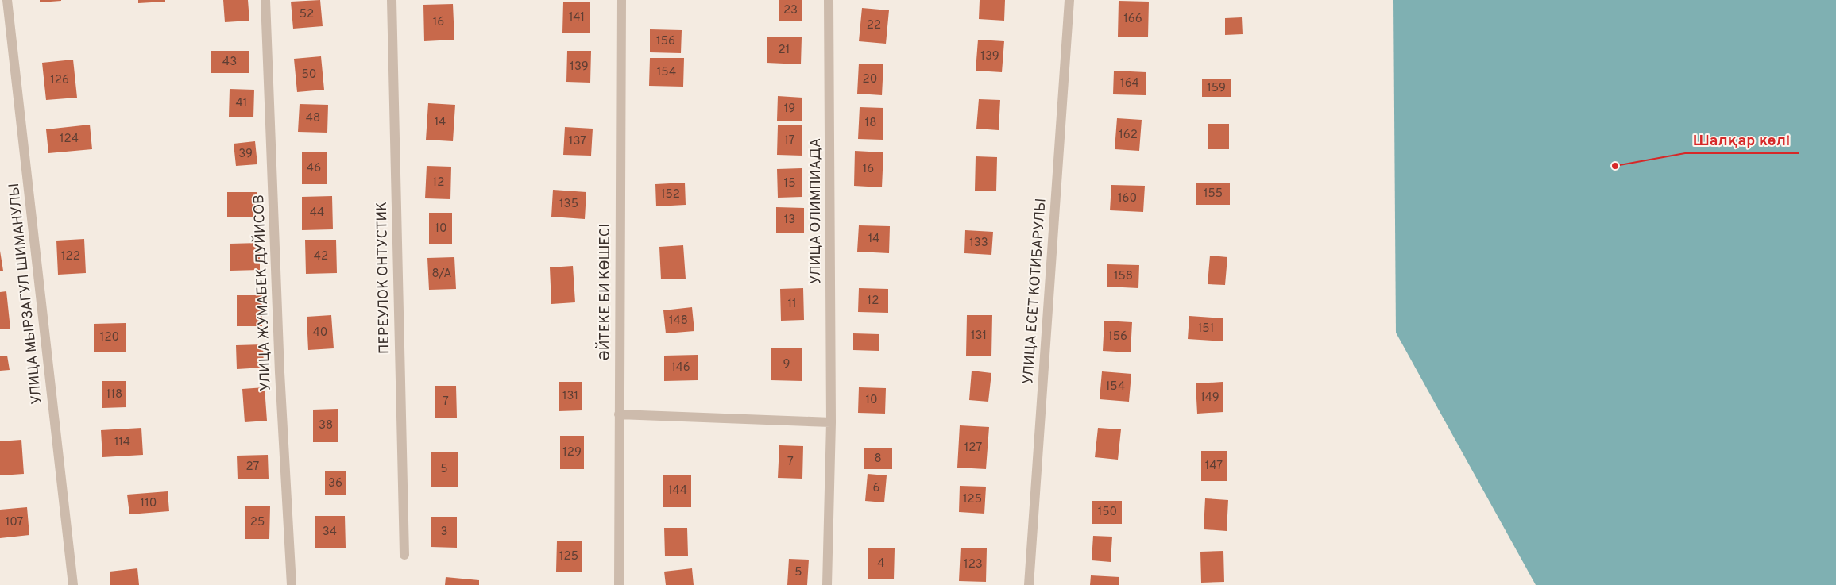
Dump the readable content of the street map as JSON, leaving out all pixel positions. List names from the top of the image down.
{
  "streets": {
    "street": [
      "УЛИЦА ОЛИМПИАДА",
      "ПЕРЕУЛОК ОНТУСТИК",
      "УЛИЦА ЕСЕТ КОТИБАРУЛЫ",
      "ӘЙТЕКЕ БИ КӨШЕСІ",
      "УЛИЦА ЖУМАБЕК ДУЙИСОВ",
      "УЛИЦА МЫРЗАГУЛ ШИМАНУЛЫ"
    ]
  },
  "places": ["Шалқар көлі"],
  "house_numbers": [
    "23",
    "52",
    "141",
    "166",
    "16",
    "22",
    "156",
    "21",
    "139",
    "43",
    "139",
    "154",
    "50",
    "20",
    "126",
    "164",
    "159",
    "41",
    "19",
    "48",
    "14",
    "18",
    "162",
    "124",
    "17",
    "137",
    "39",
    "46",
    "16",
    "12",
    "15",
    "155",
    "152",
    "160",
    "135",
    "44",
    "13",
    "10",
    "14",
    "133",
    "122",
    "42",
    "8/А",
    "158",
    "12",
    "11",
    "148",
    "151",
    "40",
    "131",
    "156",
    "120",
    "9",
    "146",
    "154",
    "118",
    "131",
    "149",
    "10",
    "7",
    "38",
    "114",
    "127",
    "129",
    "8",
    "7",
    "147",
    "27",
    "5",
    "36",
    "6",
    "144",
    "125",
    "110",
    "150",
    "107",
    "25",
    "34",
    "3",
    "125",
    "4",
    "123",
    "5"
  ]
}
